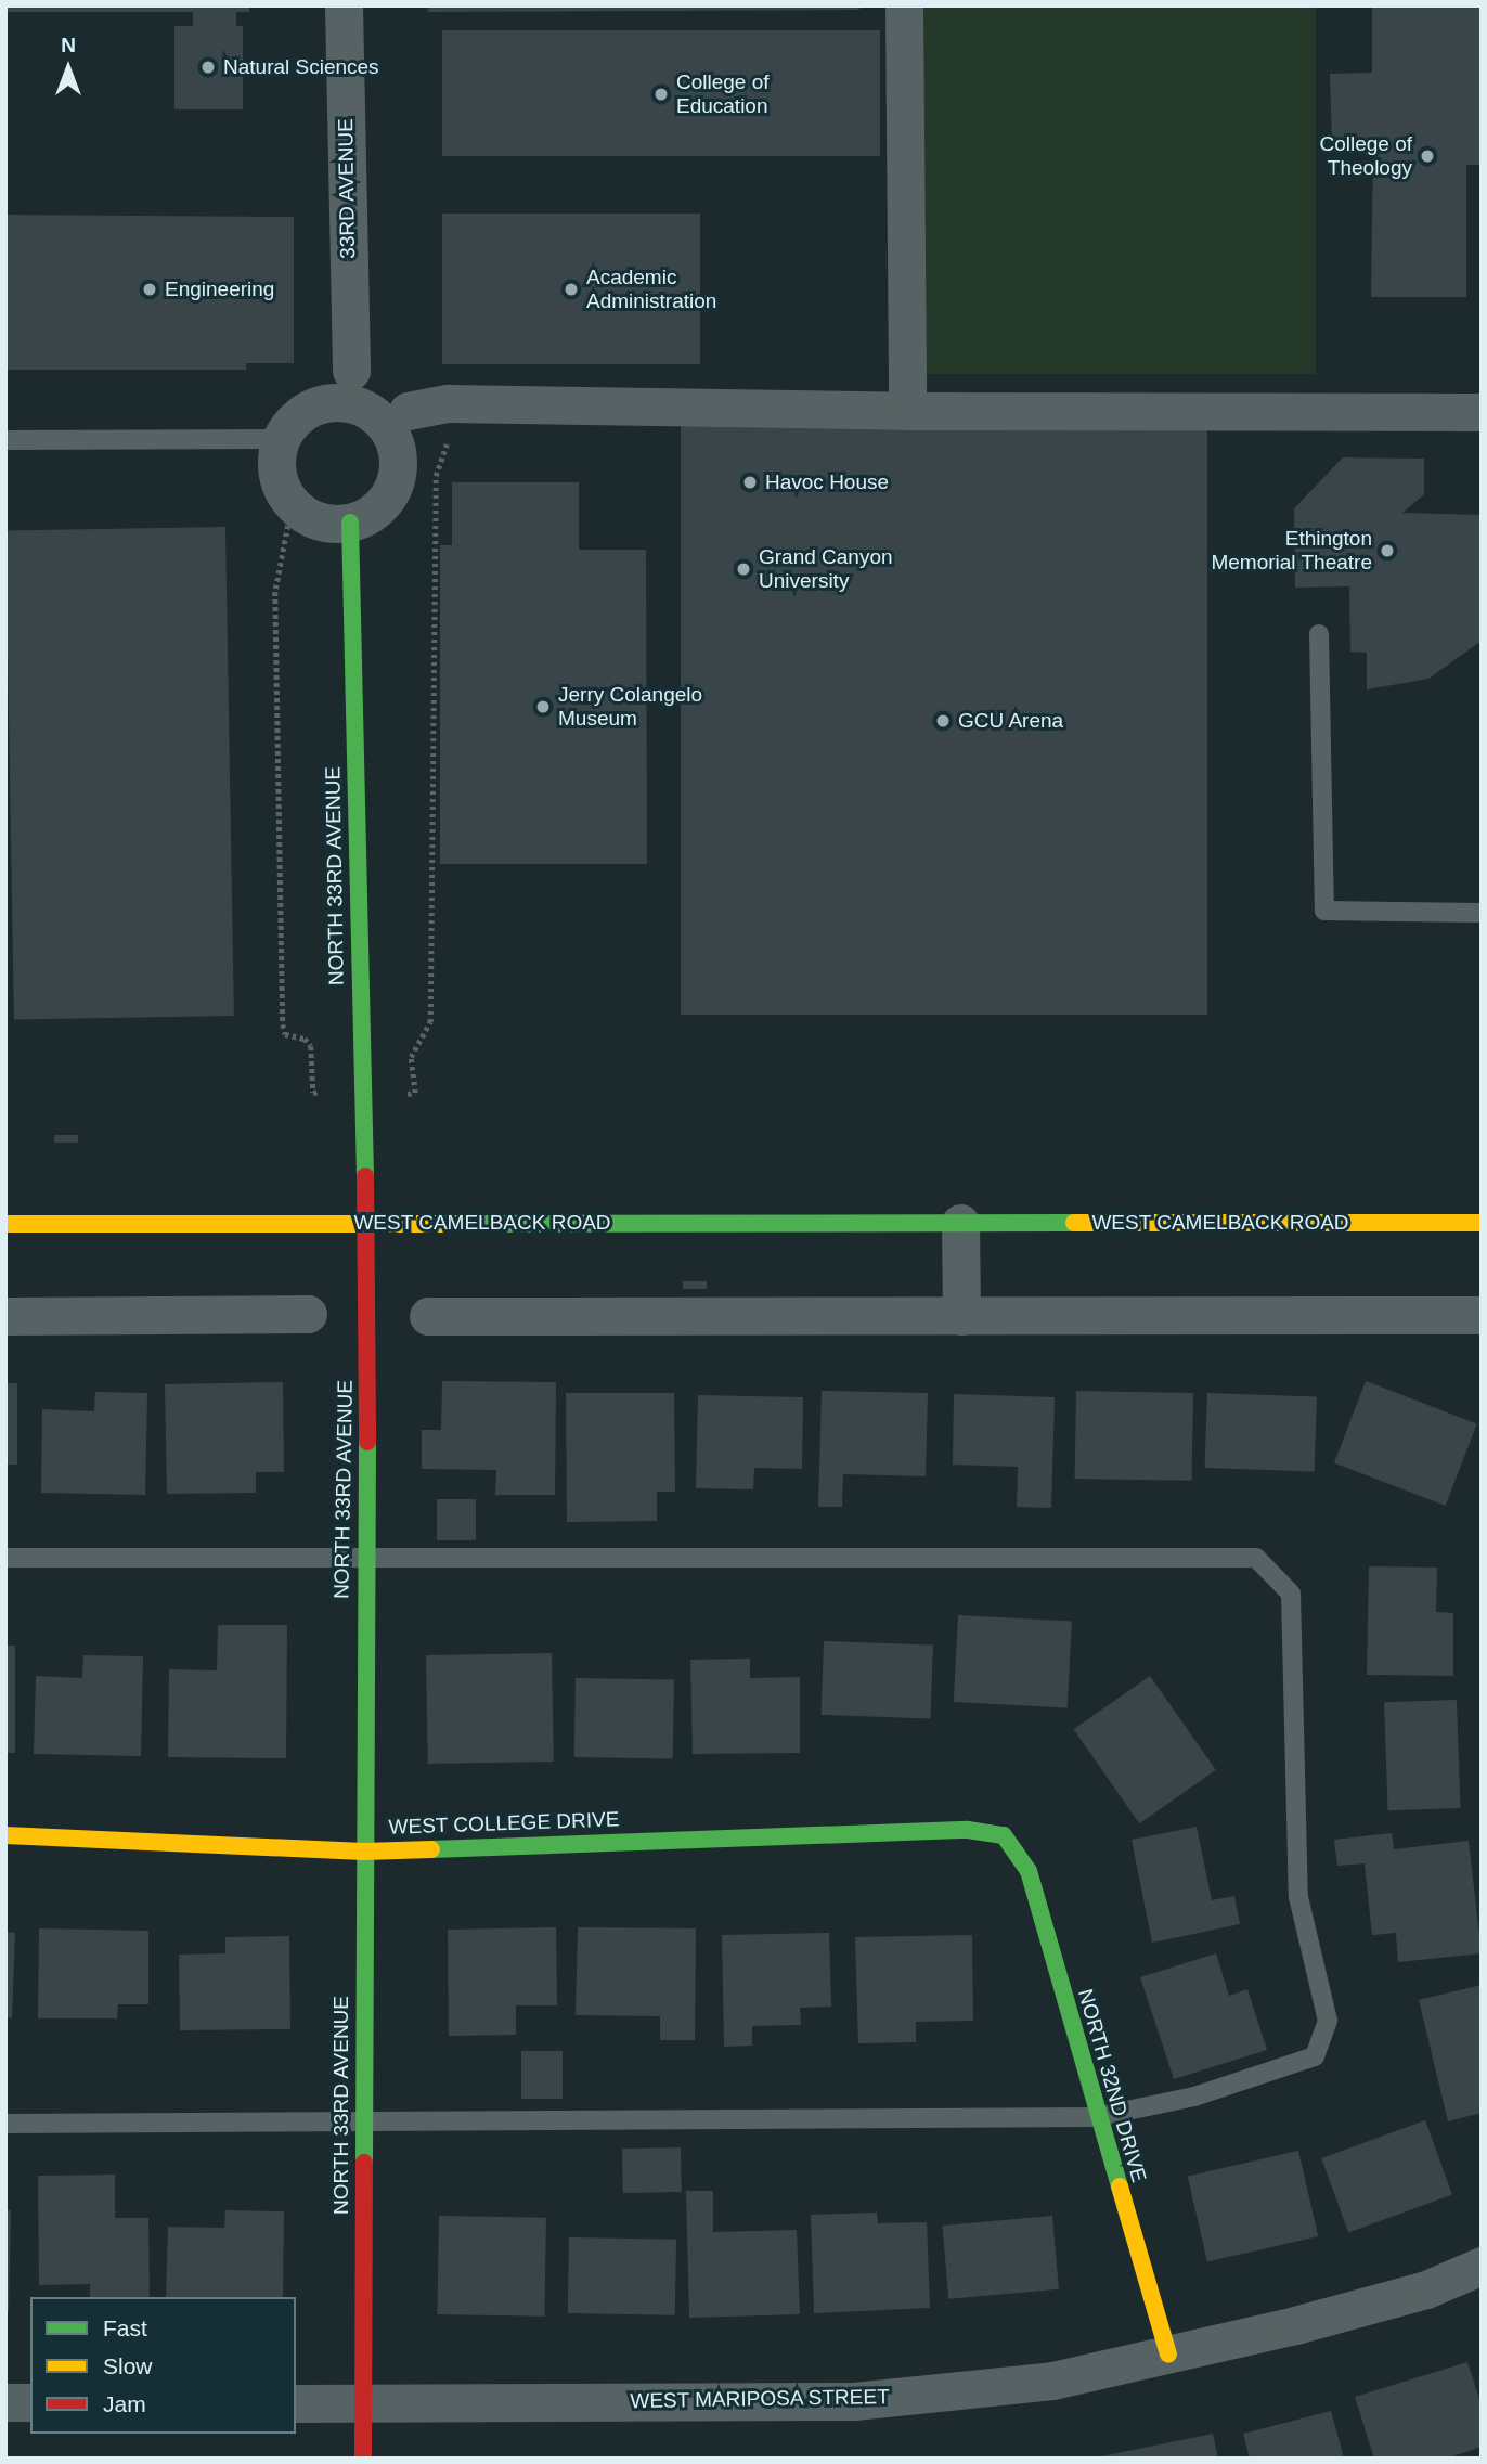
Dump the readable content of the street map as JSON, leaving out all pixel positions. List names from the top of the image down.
{
  "streets": {
    "street": [
      "33RD AVENUE",
      "NORTH 33RD AVENUE",
      "WEST CAMELBACK ROAD",
      "WEST COLLEGE DRIVE",
      "NORTH 32ND DRIVE",
      "WEST MARIPOSA STREET"
    ]
  },
  "crossings": [
    ["NORTH 33RD AVENUE", "WEST CAMELBACK ROAD"],
    ["NORTH 33RD AVENUE", "WEST COLLEGE DRIVE"],
    ["NORTH 33RD AVENUE", "WEST MARIPOSA STREET"],
    ["WEST COLLEGE DRIVE", "NORTH 32ND DRIVE"],
    ["NORTH 32ND DRIVE", "WEST MARIPOSA STREET"]
  ],
  "places": [
    "Natural Sciences",
    "College of Education",
    "College of Theology",
    "Engineering",
    "Academic Administration",
    "Havoc House",
    "Ethington Memorial Theatre",
    "Grand Canyon University",
    "Jerry Colangelo Museum",
    "GCU Arena"
  ],
  "legend": ["Fast", "Slow", "Jam"],
  "north": "top"
}
